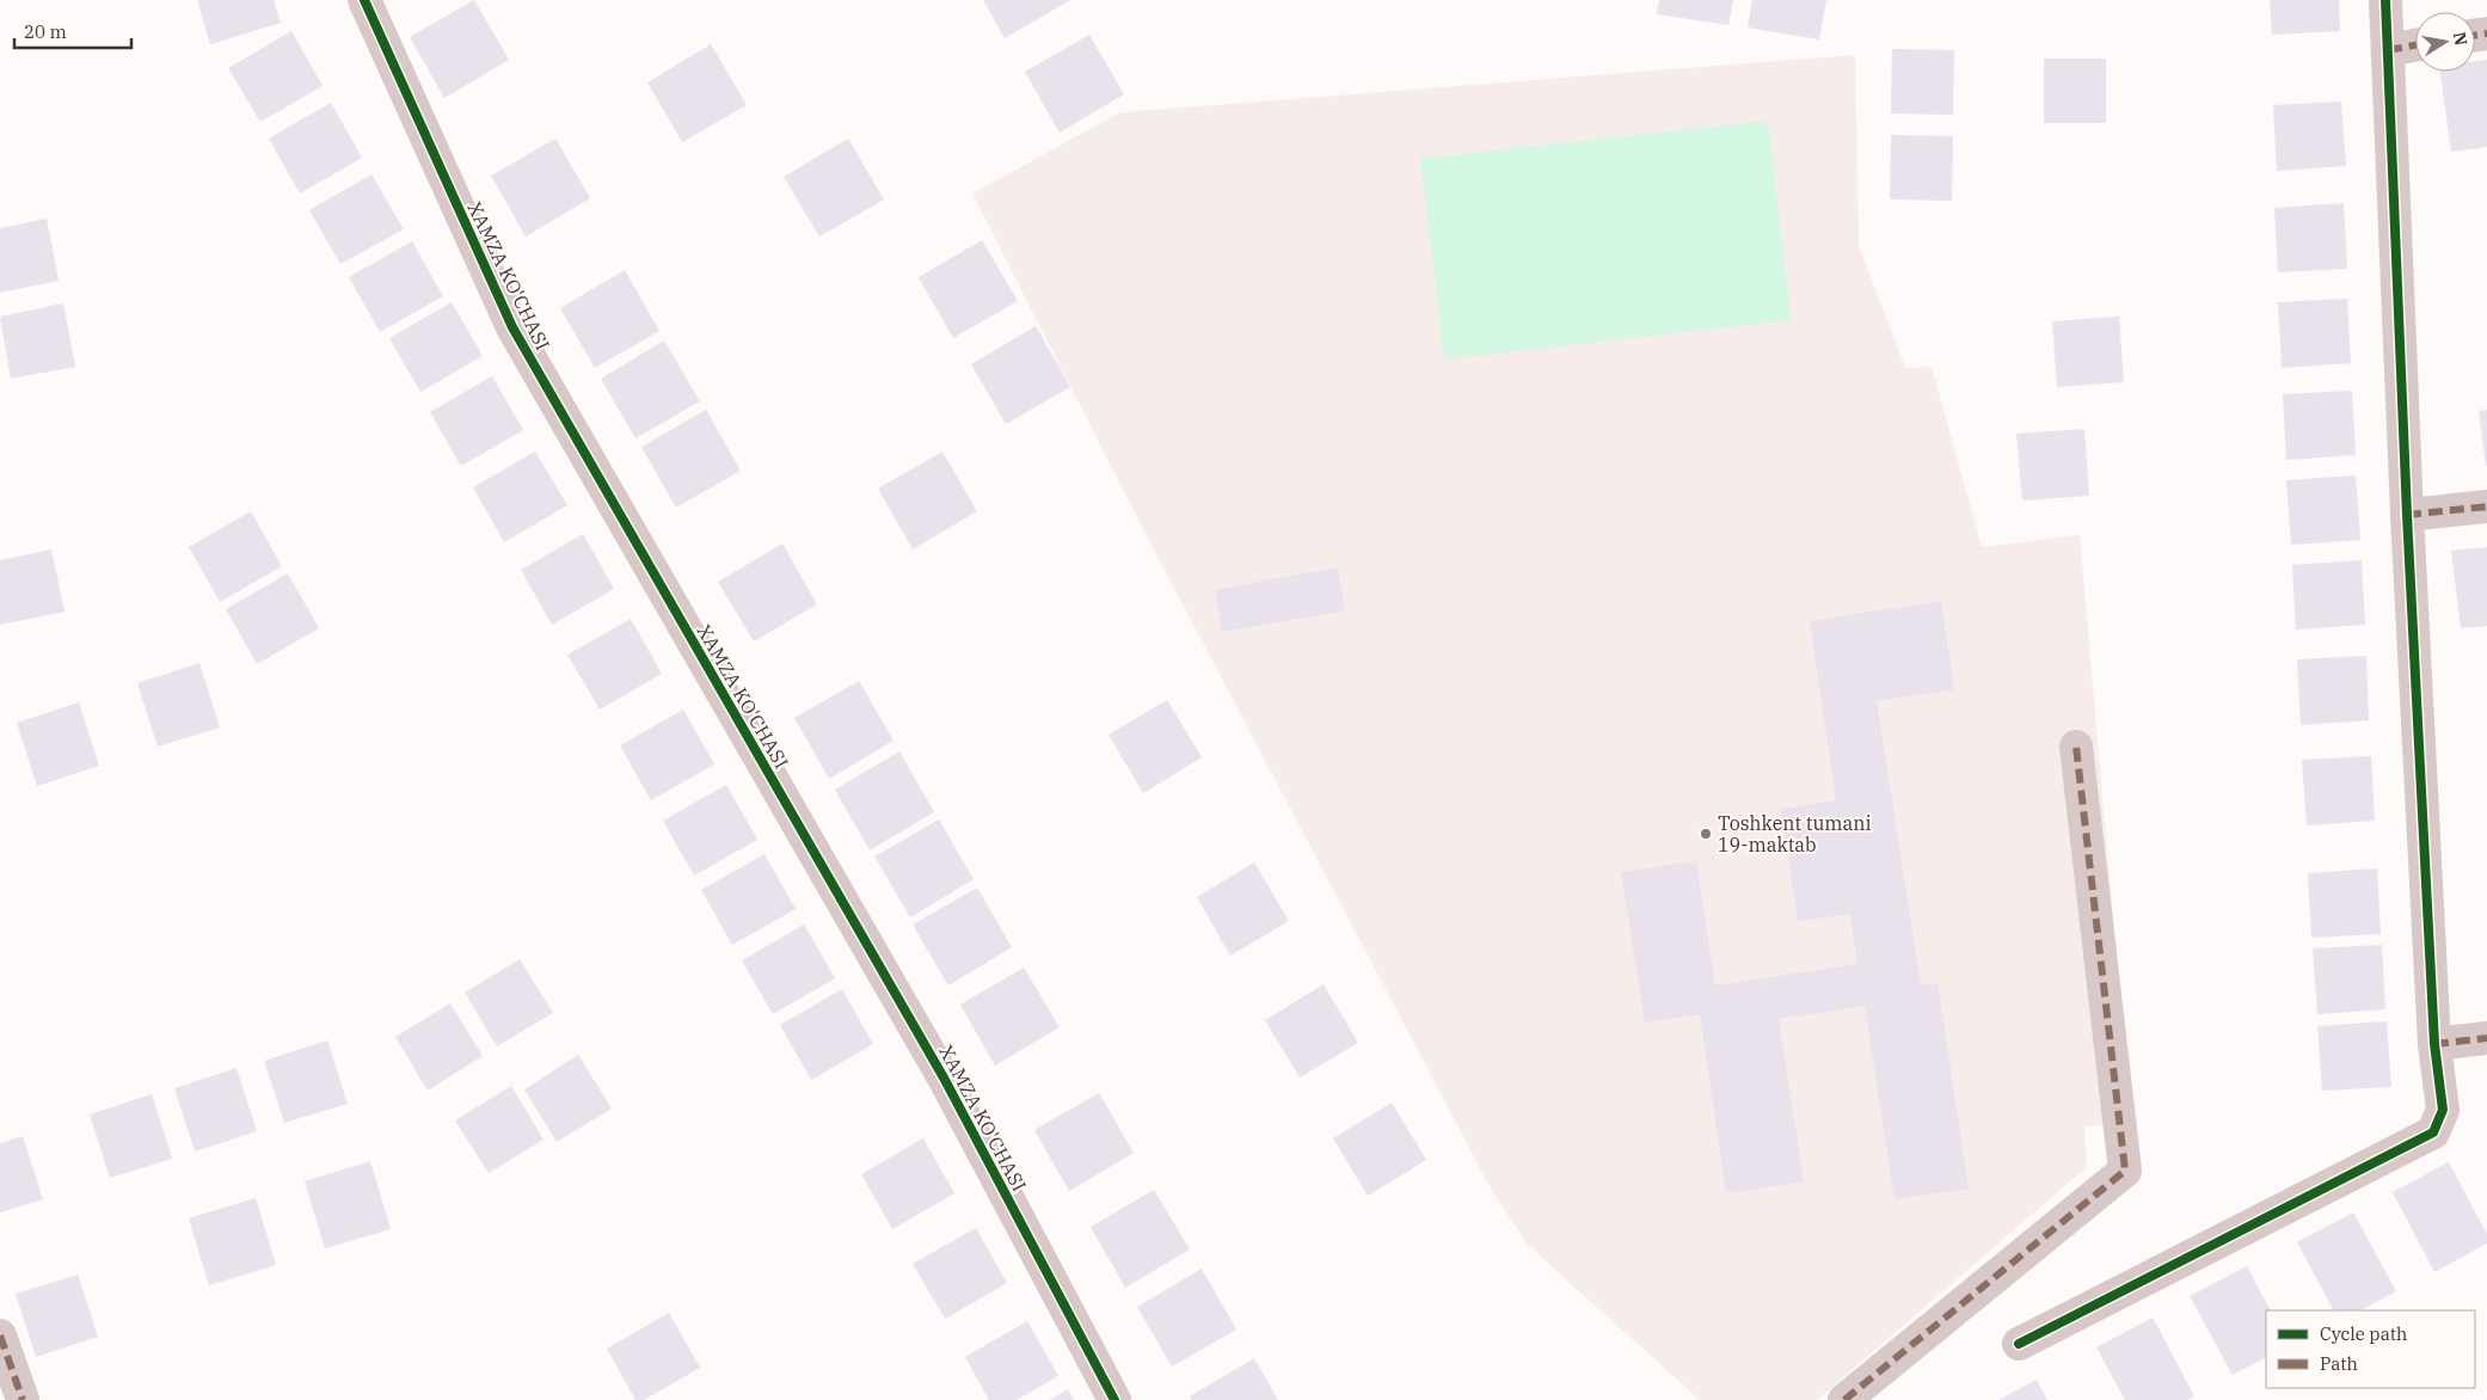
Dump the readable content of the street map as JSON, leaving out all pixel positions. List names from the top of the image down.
{
  "streets": {
    "street": ["XAMZA KO'CHASI"]
  },
  "places": ["Toshkent tumani 19-maktab"],
  "legend": ["Cycle path", "Path"],
  "scale_bar": "20 m",
  "north": "right"
}
